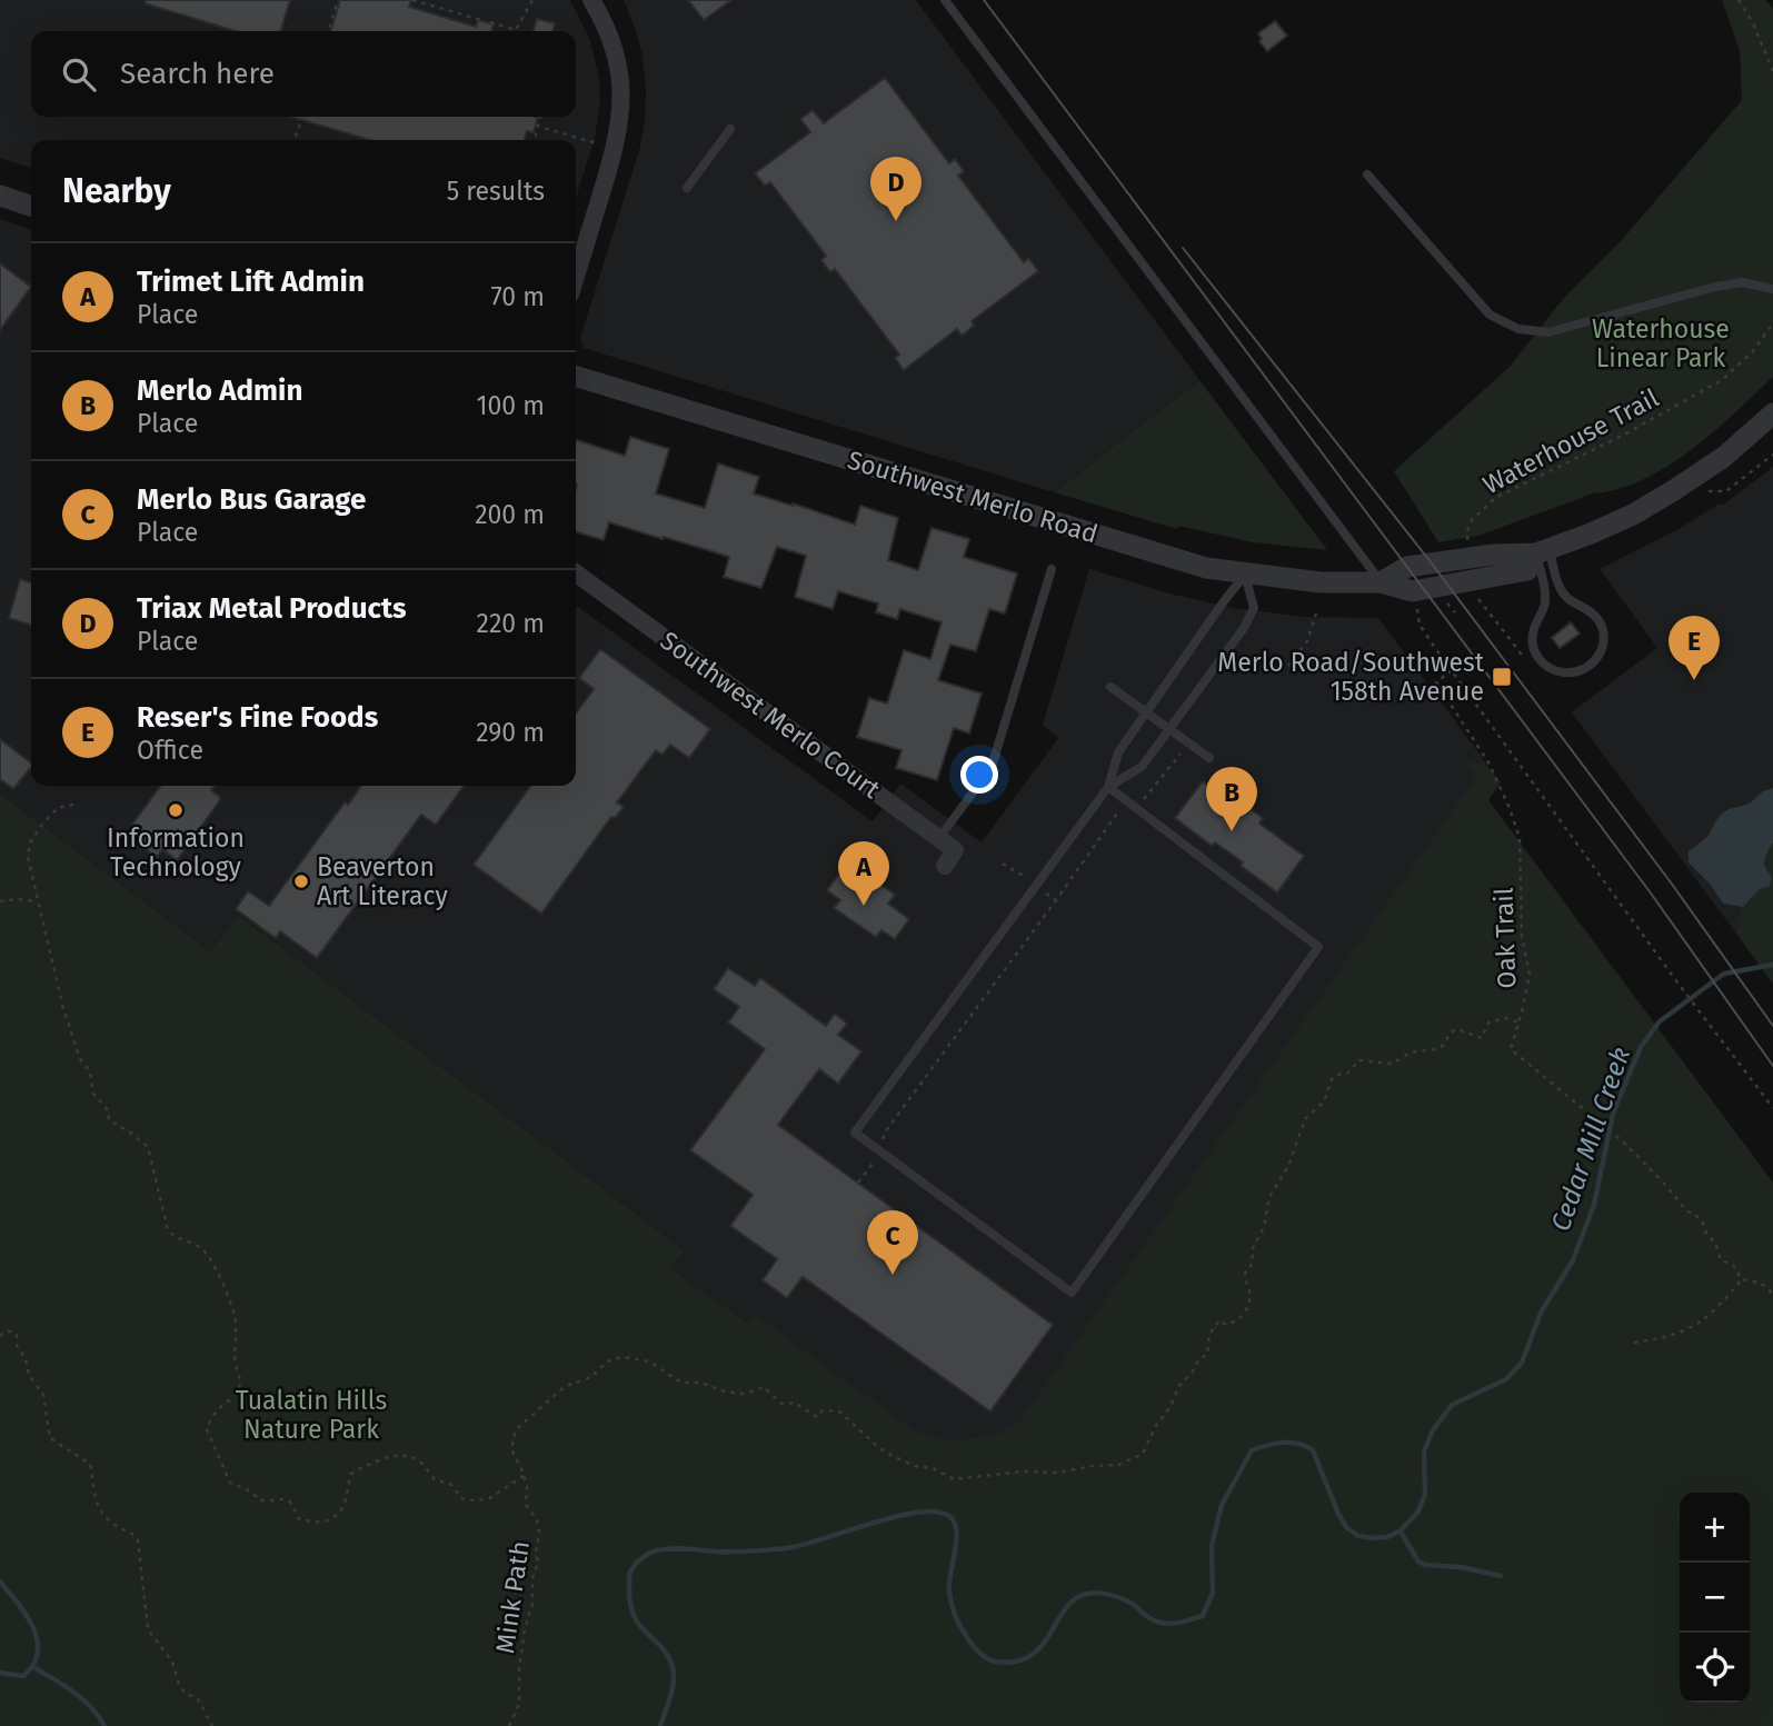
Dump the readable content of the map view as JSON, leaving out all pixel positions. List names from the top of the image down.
{
  "streets": {
    "street": ["Southwest Merlo Road", "Southwest Merlo Court"],
    "path": ["Waterhouse Trail", "Oak Trail", "Mink Path"]
  },
  "crossings": [
    ["Oak Trail", "Mink Path"]
  ],
  "water": ["Cedar Mill Creek"],
  "parks": ["Waterhouse Linear Park", "Tualatin Hills Nature Park"],
  "places": {
    "transit": ["Merlo Road/Southwest 158th Avenue"],
    "other": ["Information Technology", "Beaverton Art Literacy"]
  },
  "page": {
    "search": "Search here",
    "heading": ["Nearby", "5 results"],
    "pins": [
      "D",
      "E",
      "B",
      "A",
      "C"
    ],
    "list": [
      {
        "mark": "A",
        "name": "Trimet Lift Admin",
        "note": "Place",
        "value": "70 m"
      },
      {
        "mark": "B",
        "name": "Merlo Admin",
        "note": "Place",
        "value": "100 m"
      },
      {
        "mark": "C",
        "name": "Merlo Bus Garage",
        "note": "Place",
        "value": "200 m"
      },
      {
        "mark": "D",
        "name": "Triax Metal Products",
        "note": "Place",
        "value": "220 m"
      },
      {
        "mark": "E",
        "name": "Reser's Fine Foods",
        "note": "Office",
        "value": "290 m"
      }
    ],
    "map_buttons": ["+", "−"]
  }
}
